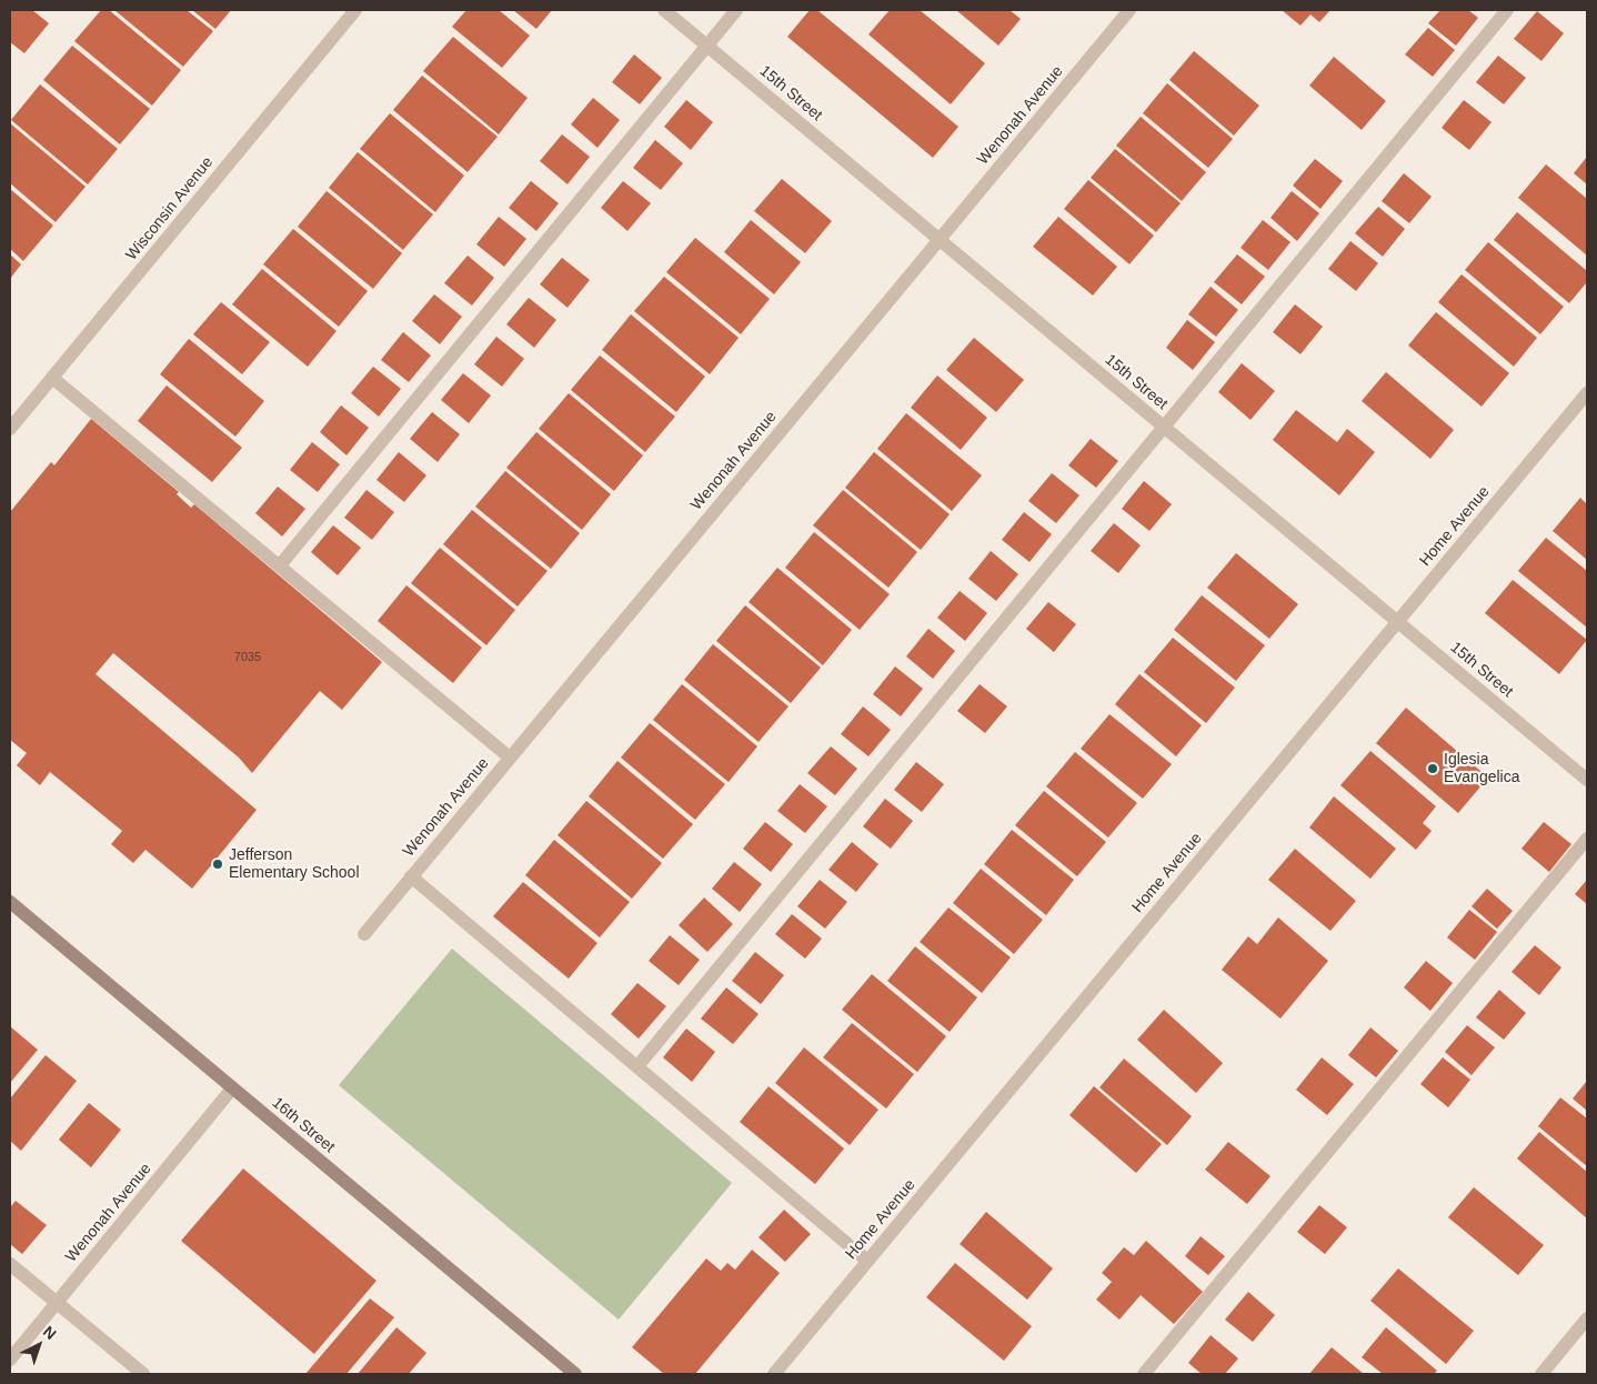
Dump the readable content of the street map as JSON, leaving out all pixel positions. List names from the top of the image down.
{
  "streets": {
    "street": [
      "15th Street",
      "Wenonah Avenue",
      "Wisconsin Avenue",
      "Home Avenue",
      "16th Street"
    ]
  },
  "crossings": [
    ["15th Street", "Wenonah Avenue"],
    ["15th Street", "Home Avenue"],
    ["Wenonah Avenue", "16th Street"]
  ],
  "places": ["Iglesia Evangelica", "Jefferson Elementary School"],
  "house_numbers": ["7035"],
  "north": "top right"
}
